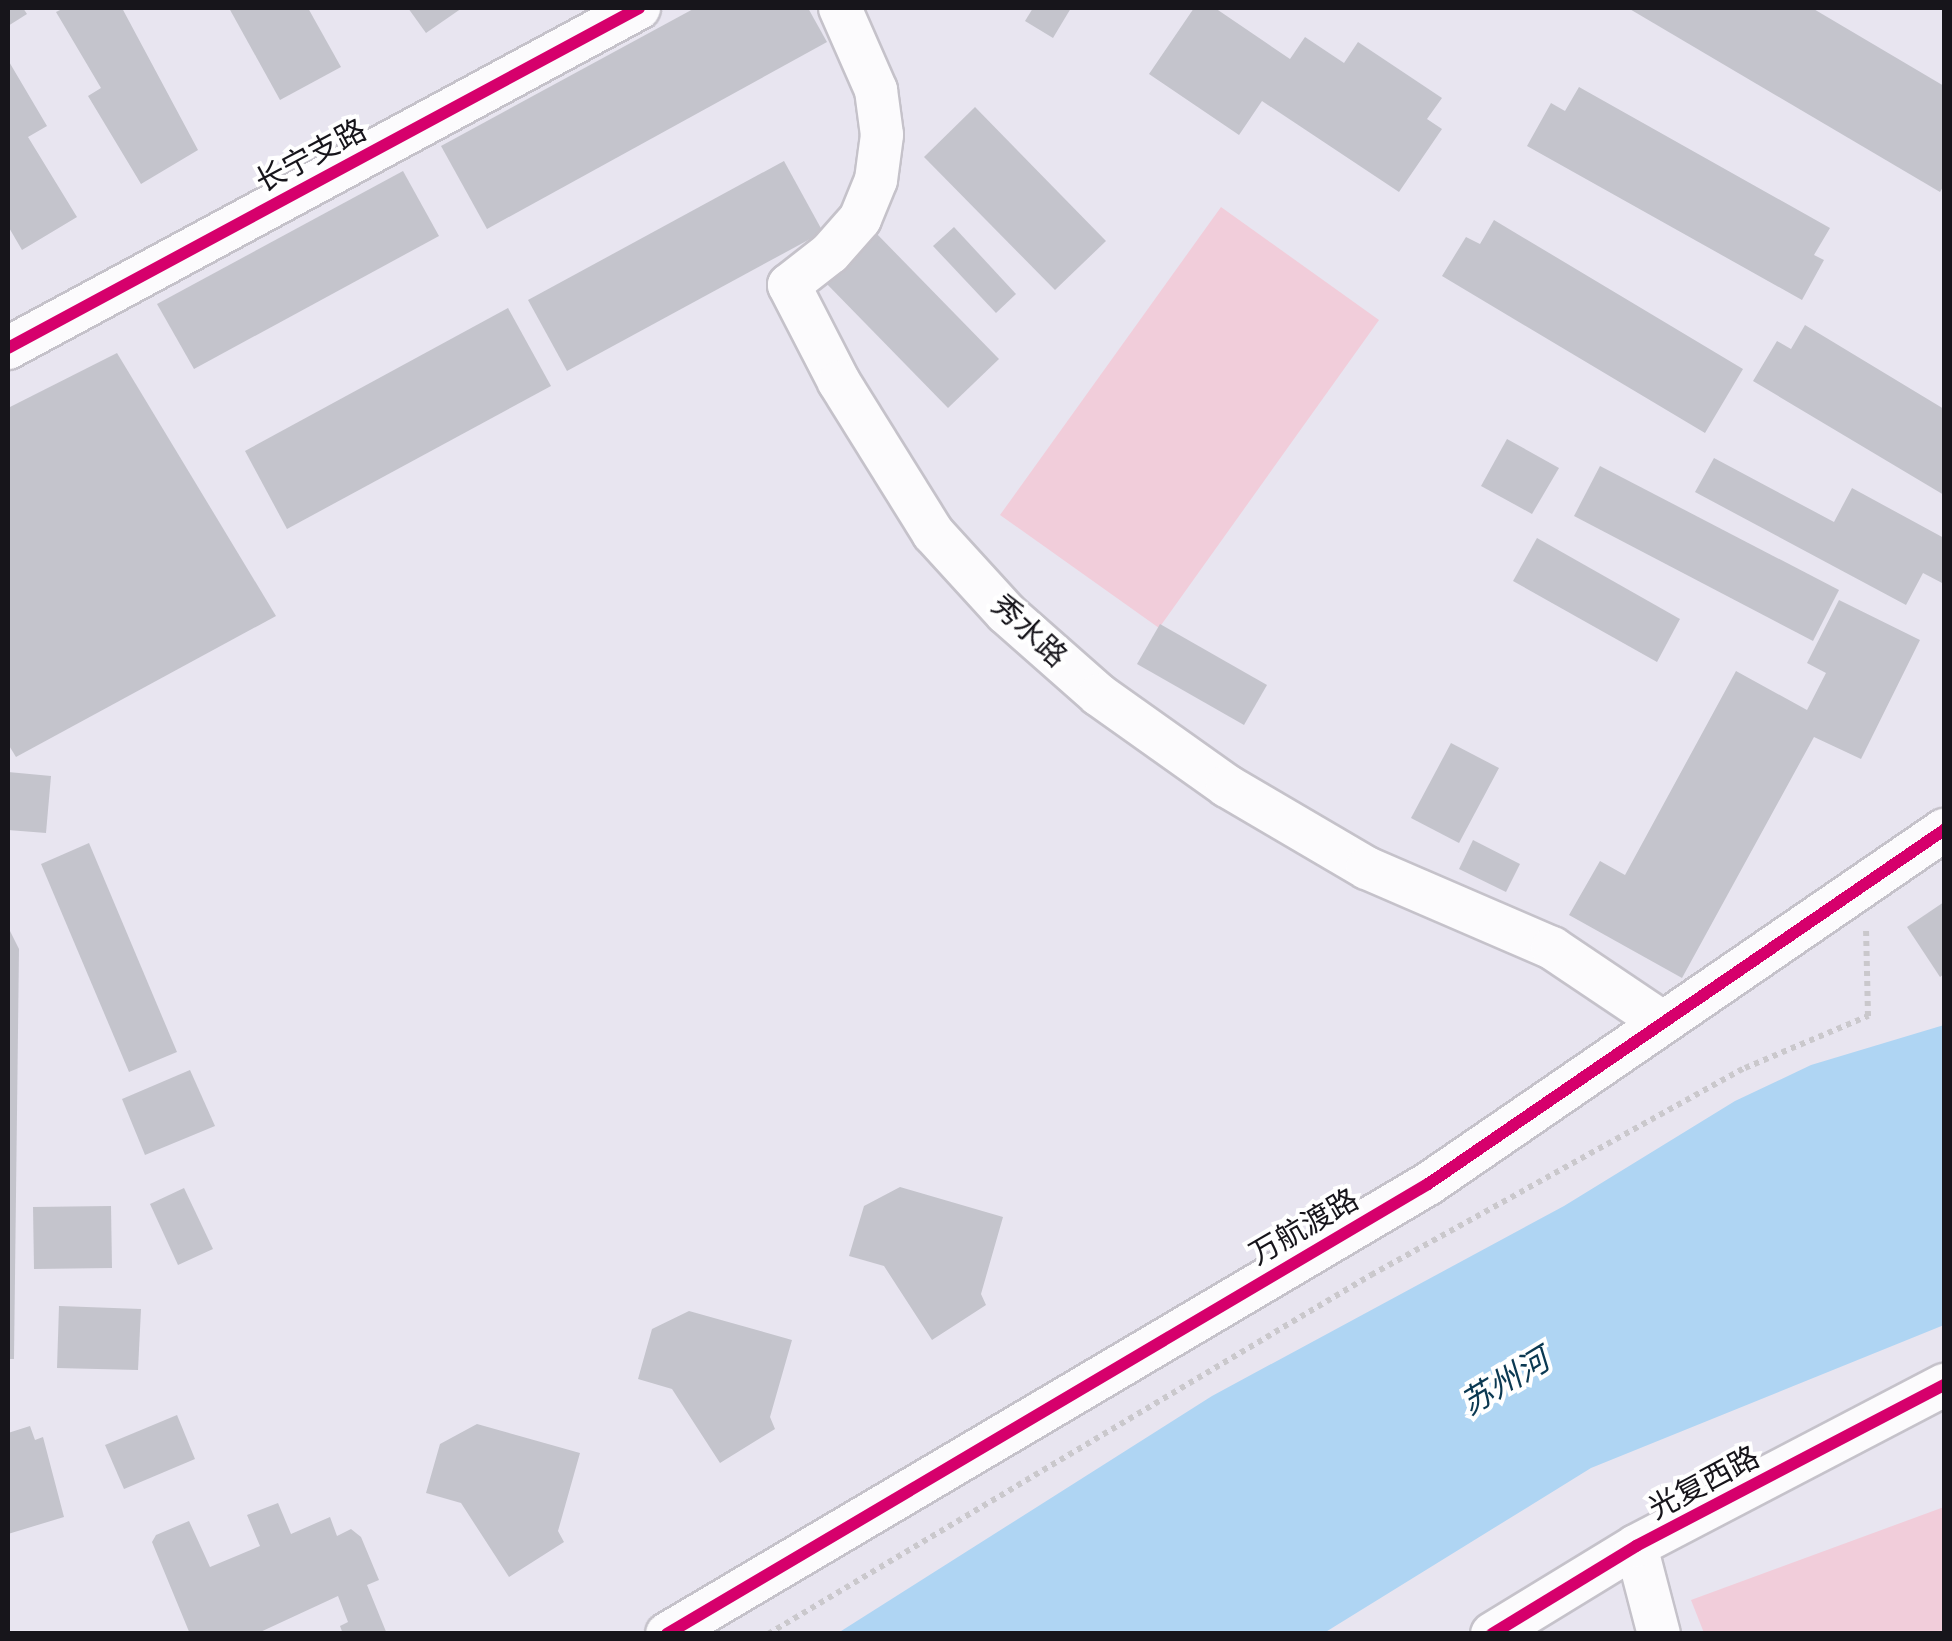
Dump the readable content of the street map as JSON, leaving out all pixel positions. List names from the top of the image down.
{
  "streets": {
    "street": [
      "长宁支路",
      "秀水路",
      "万航渡路",
      "光复西路"
    ]
  },
  "crossings": [
    ["秀水路", "万航渡路"]
  ],
  "water": ["苏州河"]
}
